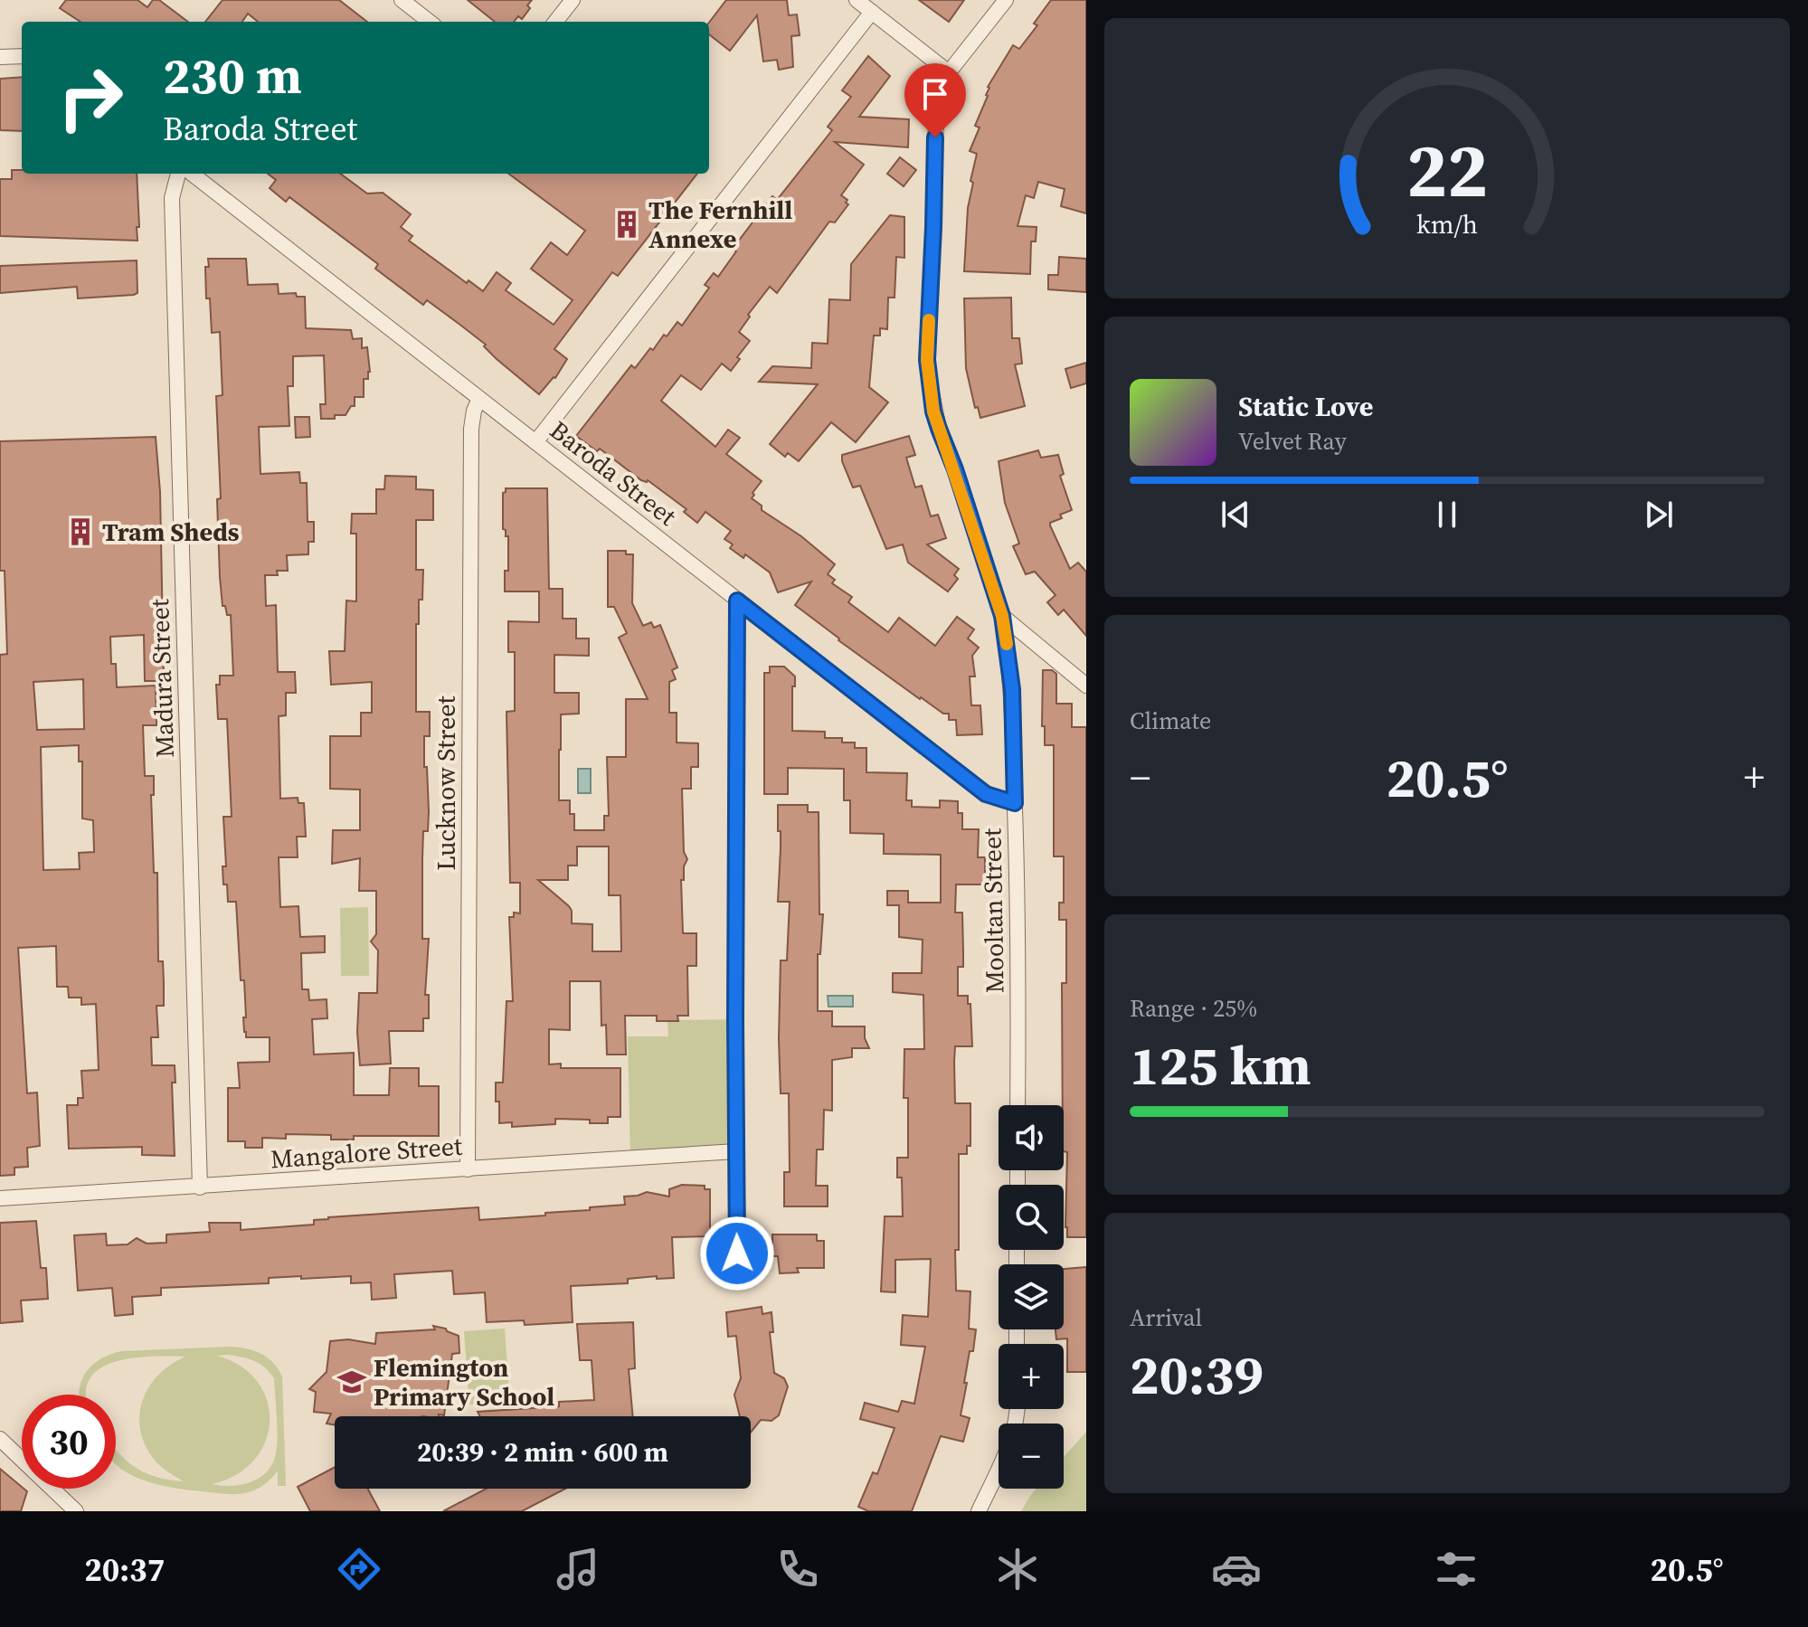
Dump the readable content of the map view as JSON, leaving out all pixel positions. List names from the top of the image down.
{
  "streets": {
    "street": [
      "Baroda Street",
      "Madura Street",
      "Lucknow Street",
      "Mooltan Street",
      "Mangalore Street"
    ]
  },
  "crossings": [
    ["Baroda Street", "Lucknow Street"],
    ["Baroda Street", "Mooltan Street"],
    ["Madura Street", "Mangalore Street"],
    ["Lucknow Street", "Mangalore Street"]
  ],
  "places": {
    "building": ["The Fernhill Annexe", "Tram Sheds"],
    "school or university": ["Flemington Primary School"]
  },
  "page": {
    "turn": ["230 m", "Baroda Street"],
    "song": ["Static Love", "Velvet Ray"],
    "tile": [
      "Climate",
      ["Range · 25%", "125 km"],
      ["Arrival", "20:39"]
    ],
    "heat": ["−", "20.5°", "+"],
    "map_buttons": ["+", "−"],
    "limit": "30",
    "trip": "20:39 · 2 min · 600 m",
    "tabs": ["20:37", "20.5°"],
    "gauge": ["22", "km/h"]
  }
}
